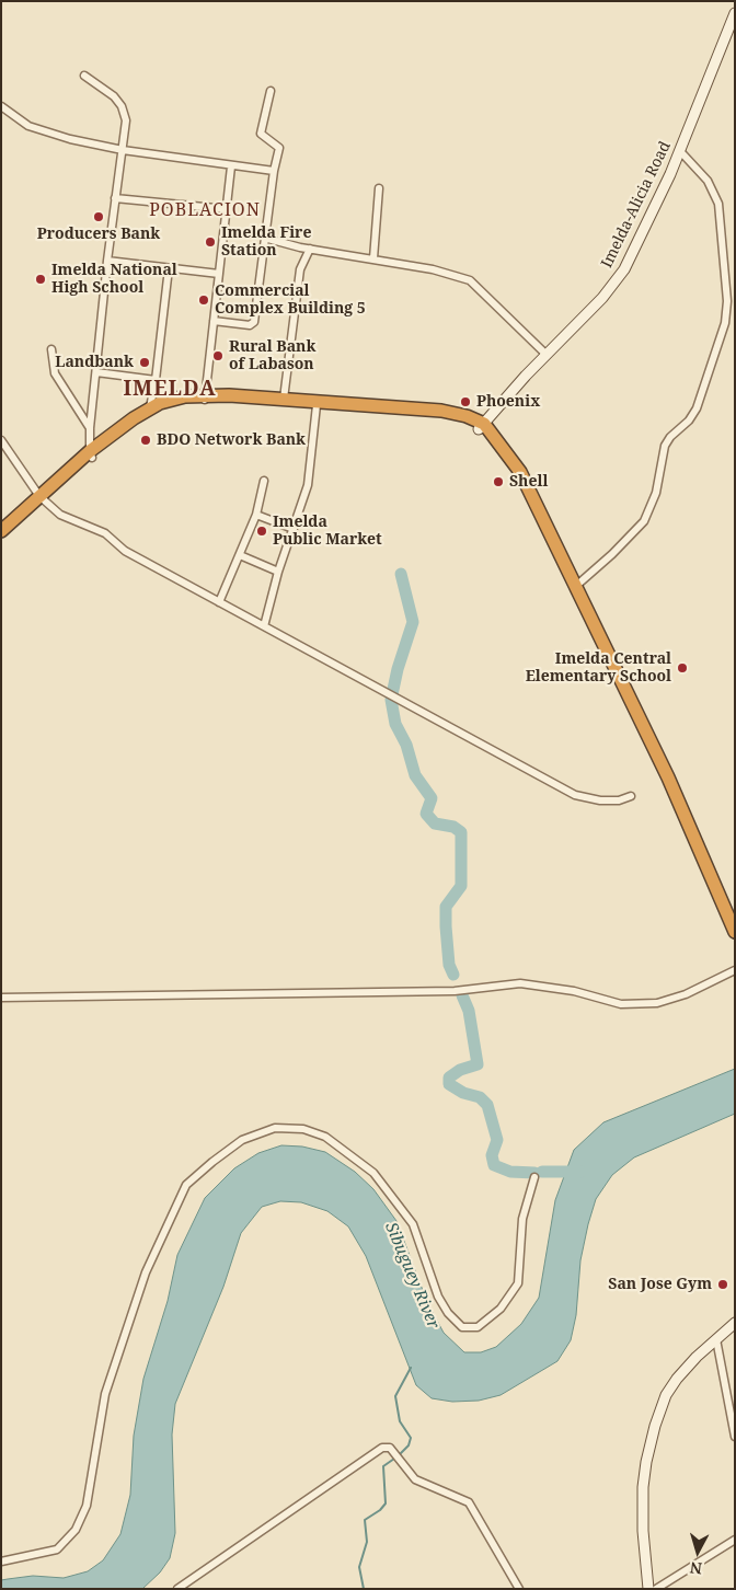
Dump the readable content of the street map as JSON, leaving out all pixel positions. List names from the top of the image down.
{
  "streets": {
    "main road": ["Imelda-Alicia Road"]
  },
  "districts": ["POBLACION", "IMELDA"],
  "water": ["Sibuguey River"],
  "places": [
    "Producers Bank",
    "Imelda Fire Station",
    "Imelda National High School",
    "Commercial Complex Building 5",
    "Rural Bank of Labason",
    "Landbank",
    "Phoenix",
    "BDO Network Bank",
    "Shell",
    "Imelda Public Market",
    "Imelda Central Elementary School",
    "San Jose Gym"
  ],
  "north": "bottom"
}
